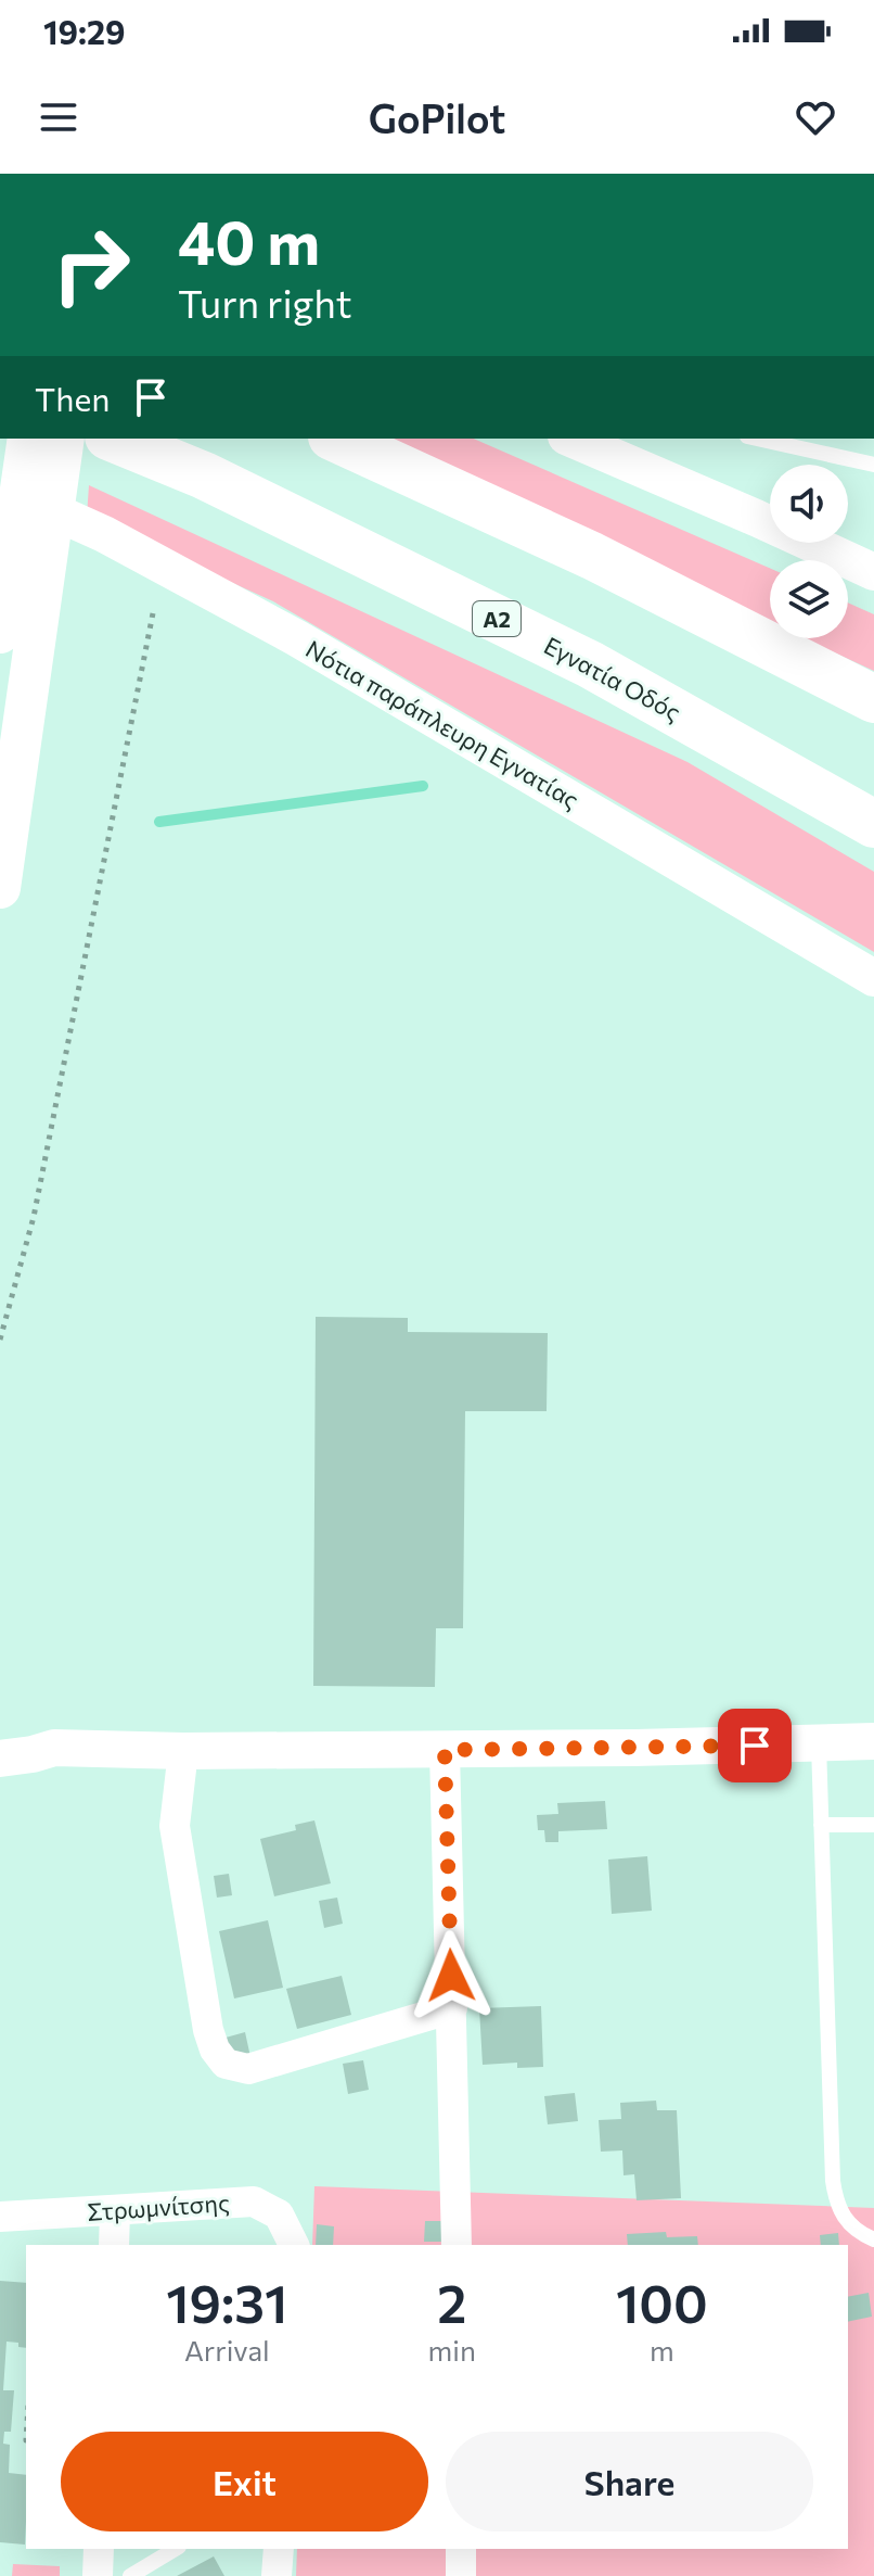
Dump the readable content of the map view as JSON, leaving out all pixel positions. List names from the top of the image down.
{
  "streets": {
    "highway": ["Α2", "Εγνατία Οδός"],
    "street": ["Νότια παράπλευρη Εγνατίας", "Στρωμνίτσης"]
  },
  "page": {
    "status": "19:29",
    "header": "GoPilot",
    "turn": ["40 m", "Turn right"],
    "then": "Then",
    "eta": [
      "19:31",
      "Arrival",
      "2",
      "min",
      "100",
      "m"
    ],
    "buttons": ["Exit", "Share"]
  }
}
